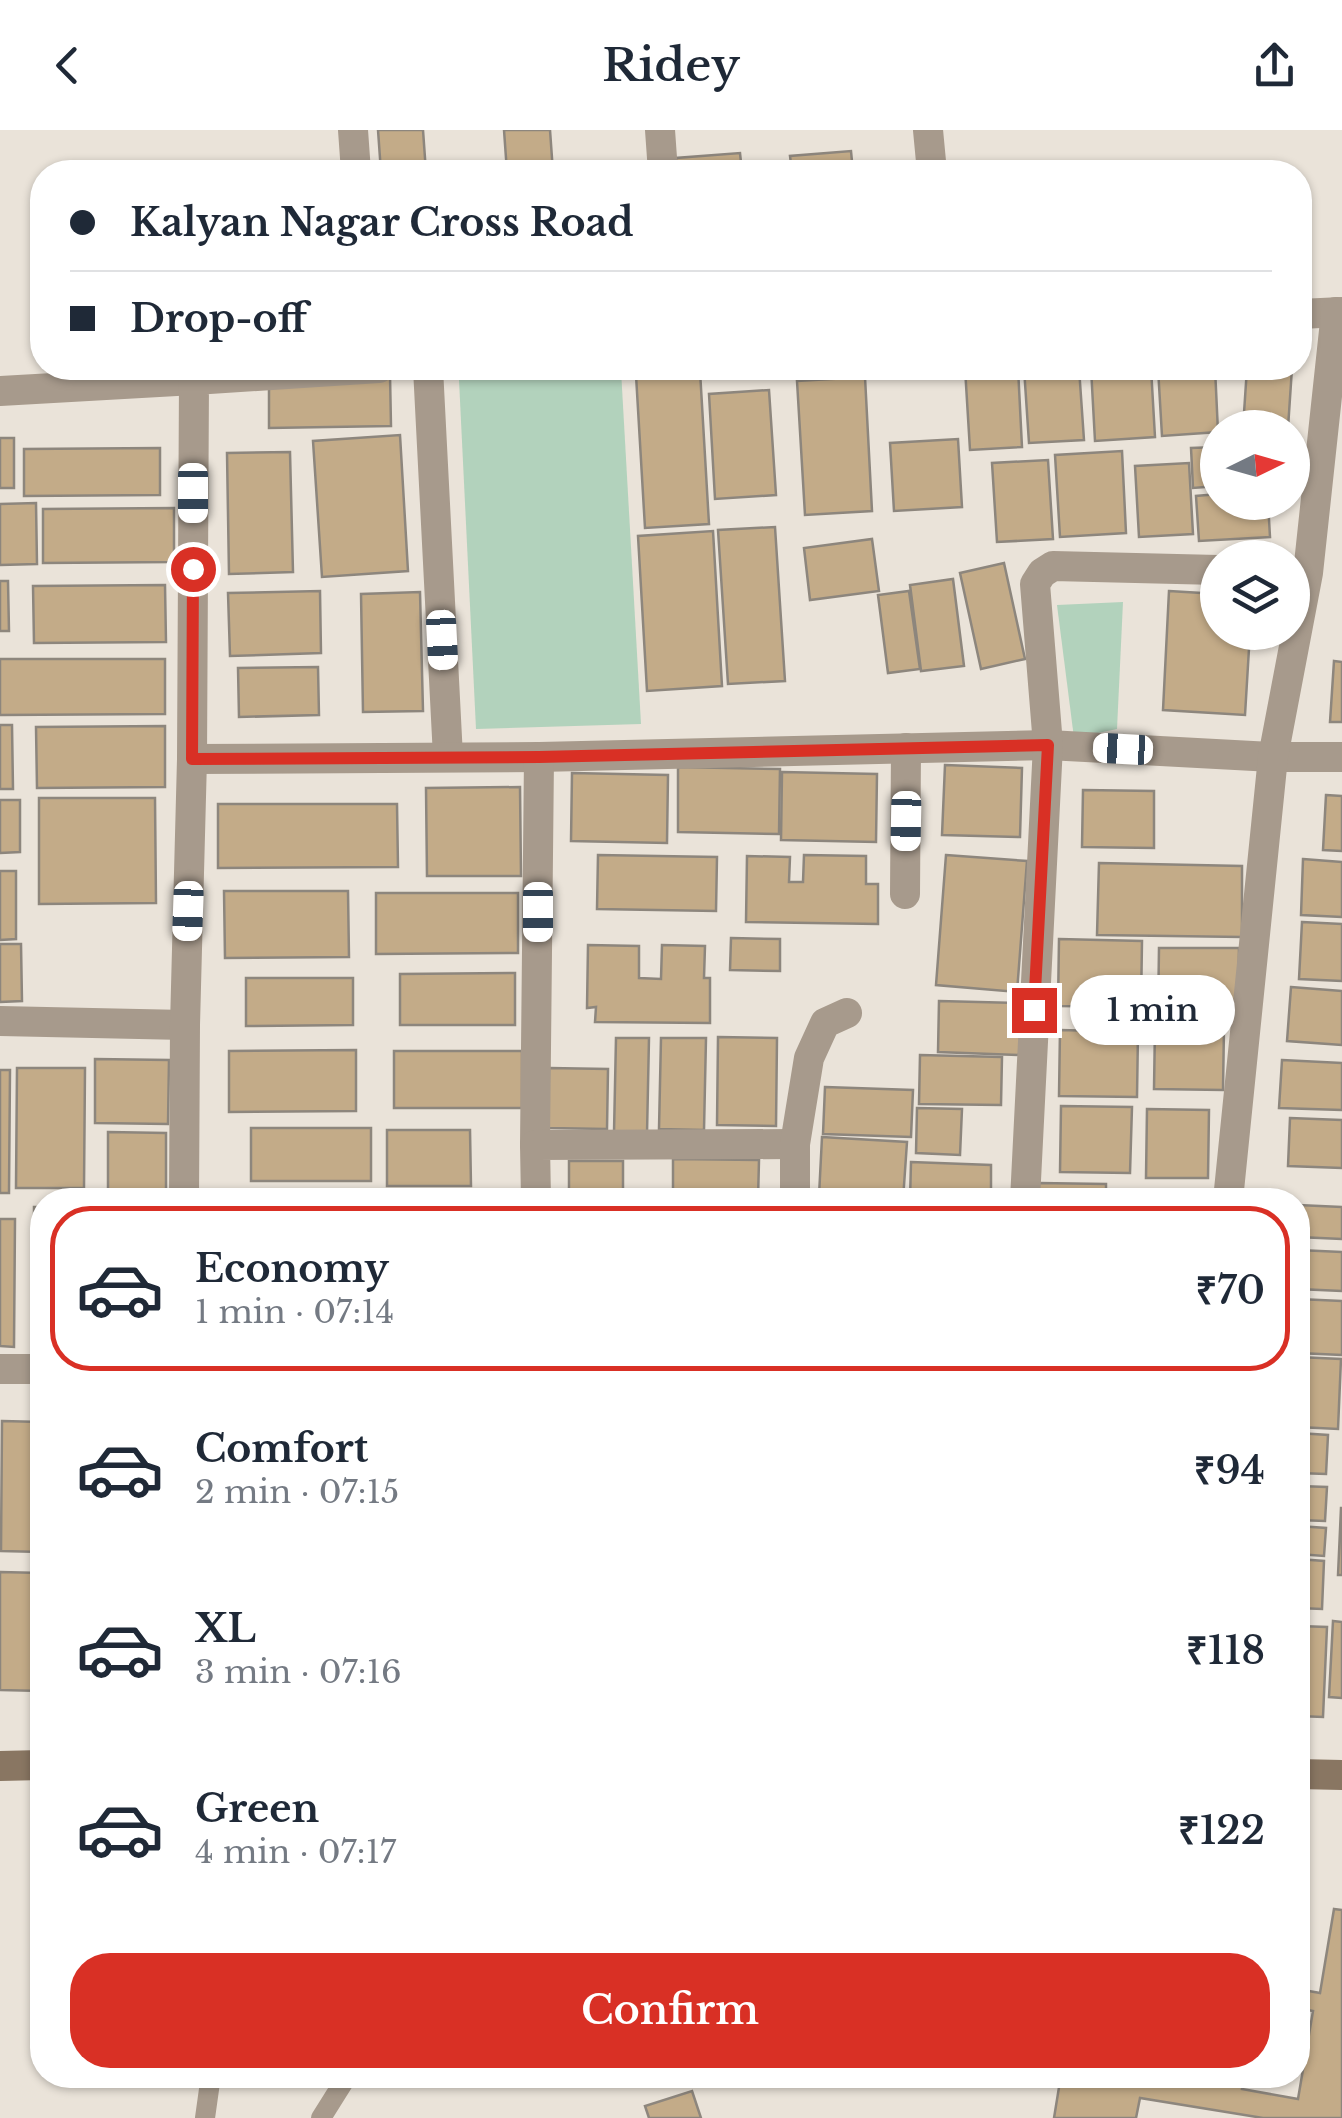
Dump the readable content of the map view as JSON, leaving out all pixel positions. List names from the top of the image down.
{
  "north": "right",
  "page": {
    "header": "Ridey",
    "banner": ["Kalyan Nagar Cross Road", "Drop-off"],
    "bubble": "1 min",
    "list": [
      {
        "name": "Economy",
        "note": "1 min · 07:14",
        "value": "₹70"
      },
      {
        "name": "Comfort",
        "note": "2 min · 07:15",
        "value": "₹94"
      },
      {
        "name": "XL",
        "note": "3 min · 07:16",
        "value": "₹118"
      },
      {
        "name": "Green",
        "note": "4 min · 07:17",
        "value": "₹122"
      }
    ],
    "buttons": "Confirm"
  }
}
